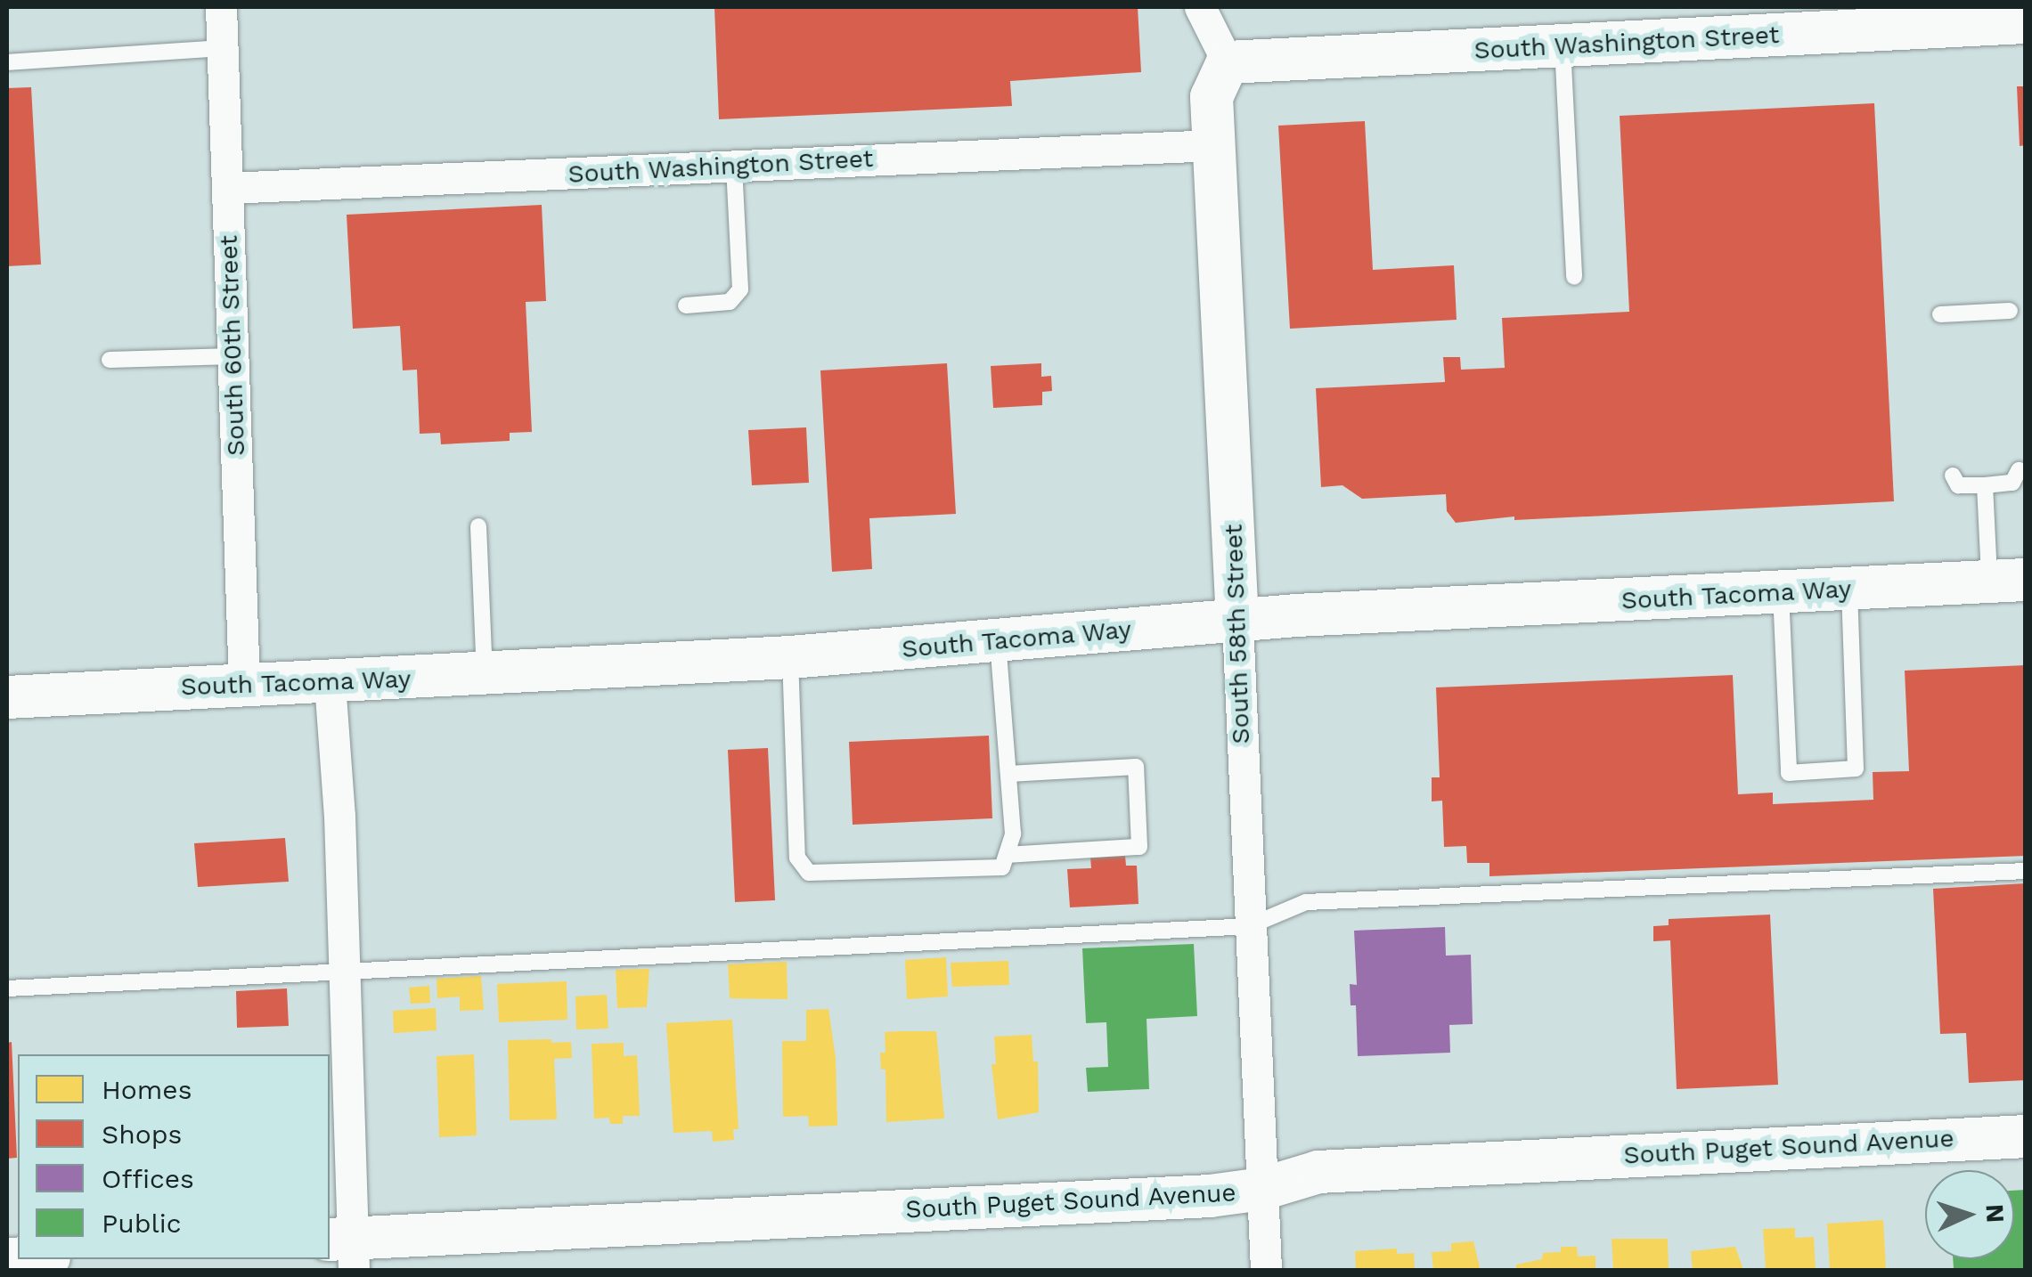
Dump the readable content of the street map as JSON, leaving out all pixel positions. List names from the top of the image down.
{
  "streets": {
    "street": [
      "South Washington Street",
      "South 60th Street",
      "South Tacoma Way",
      "South 58th Street",
      "South Puget Sound Avenue"
    ]
  },
  "crossings": [
    ["South Washington Street", "South 60th Street"],
    ["South Washington Street", "South 58th Street"],
    ["South 60th Street", "South Tacoma Way"],
    ["South Tacoma Way", "South 58th Street"],
    ["South 58th Street", "South Puget Sound Avenue"]
  ],
  "legend": [
    "Homes",
    "Shops",
    "Offices",
    "Public"
  ],
  "north": "right"
}
